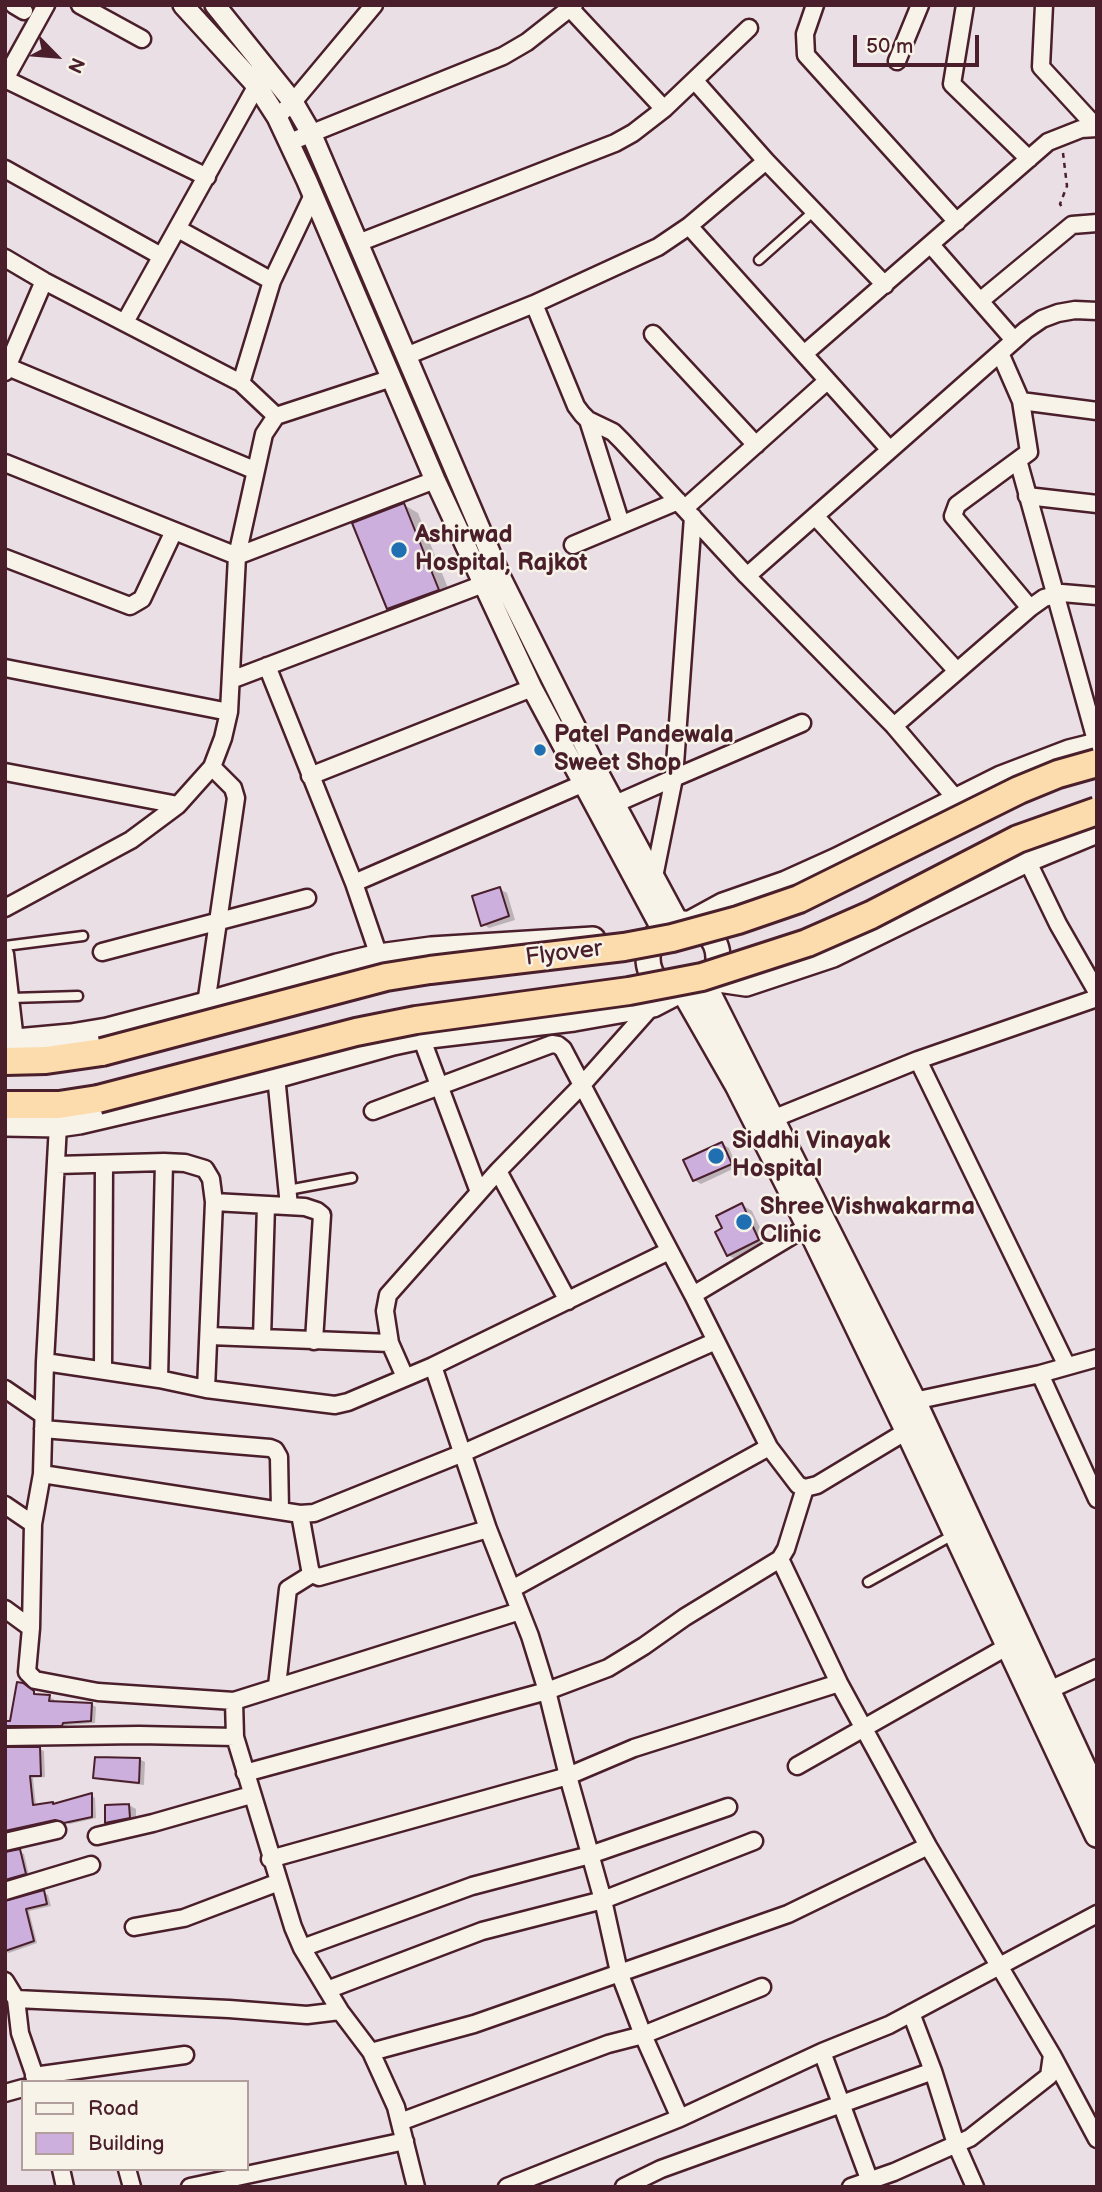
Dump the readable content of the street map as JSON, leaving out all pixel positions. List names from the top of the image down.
{
  "streets": {
    "highway": ["Flyover"]
  },
  "places": [
    "Ashirwad Hospital, Rajkot",
    "Patel Pandewala Sweet Shop",
    "Siddhi Vinayak Hospital",
    "Shree Vishwakarma Clinic"
  ],
  "legend": ["Road", "Building"],
  "scale_bar": "50 m",
  "north": "bottom right"
}
